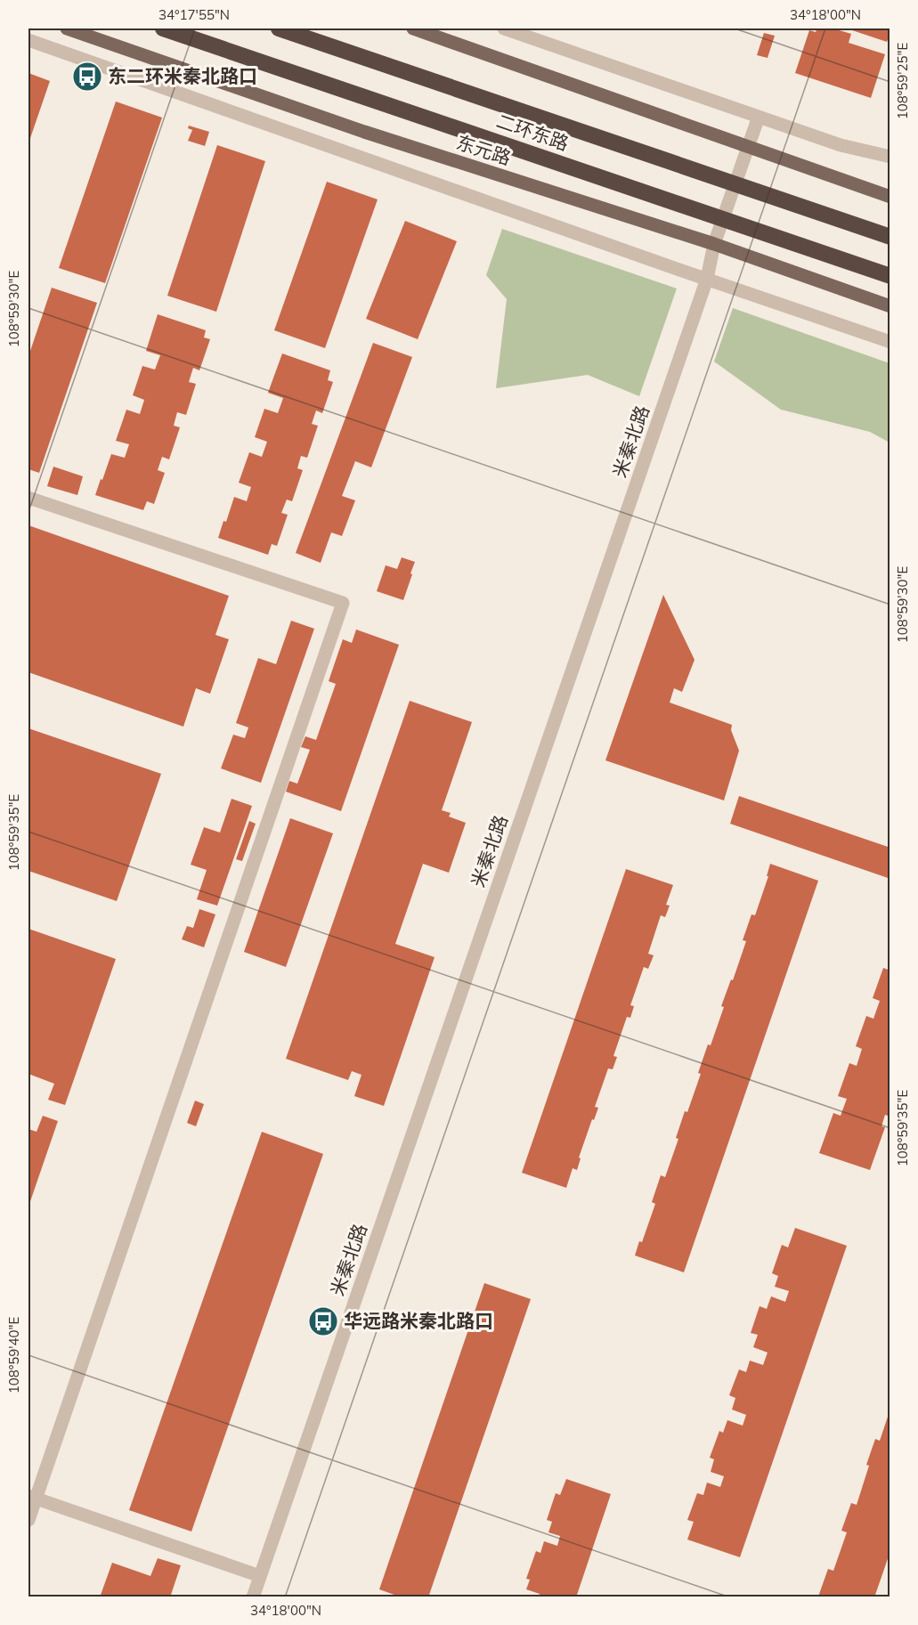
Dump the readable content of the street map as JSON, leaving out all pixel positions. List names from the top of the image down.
{
  "streets": {
    "highway": ["二环东路"],
    "main road": ["东元路"],
    "street": ["米秦北路"]
  },
  "crossings": [
    ["东元路", "米秦北路"]
  ],
  "places": {
    "bus stop": ["东二环米秦北路口", "华远路米秦北路口"]
  },
  "coordinates": [
    "34°17'55\"N",
    "34°18'00\"N",
    "108°59'25\"E",
    "108°59'30\"E",
    "108°59'35\"E",
    "108°59'40\"E"
  ]
}
